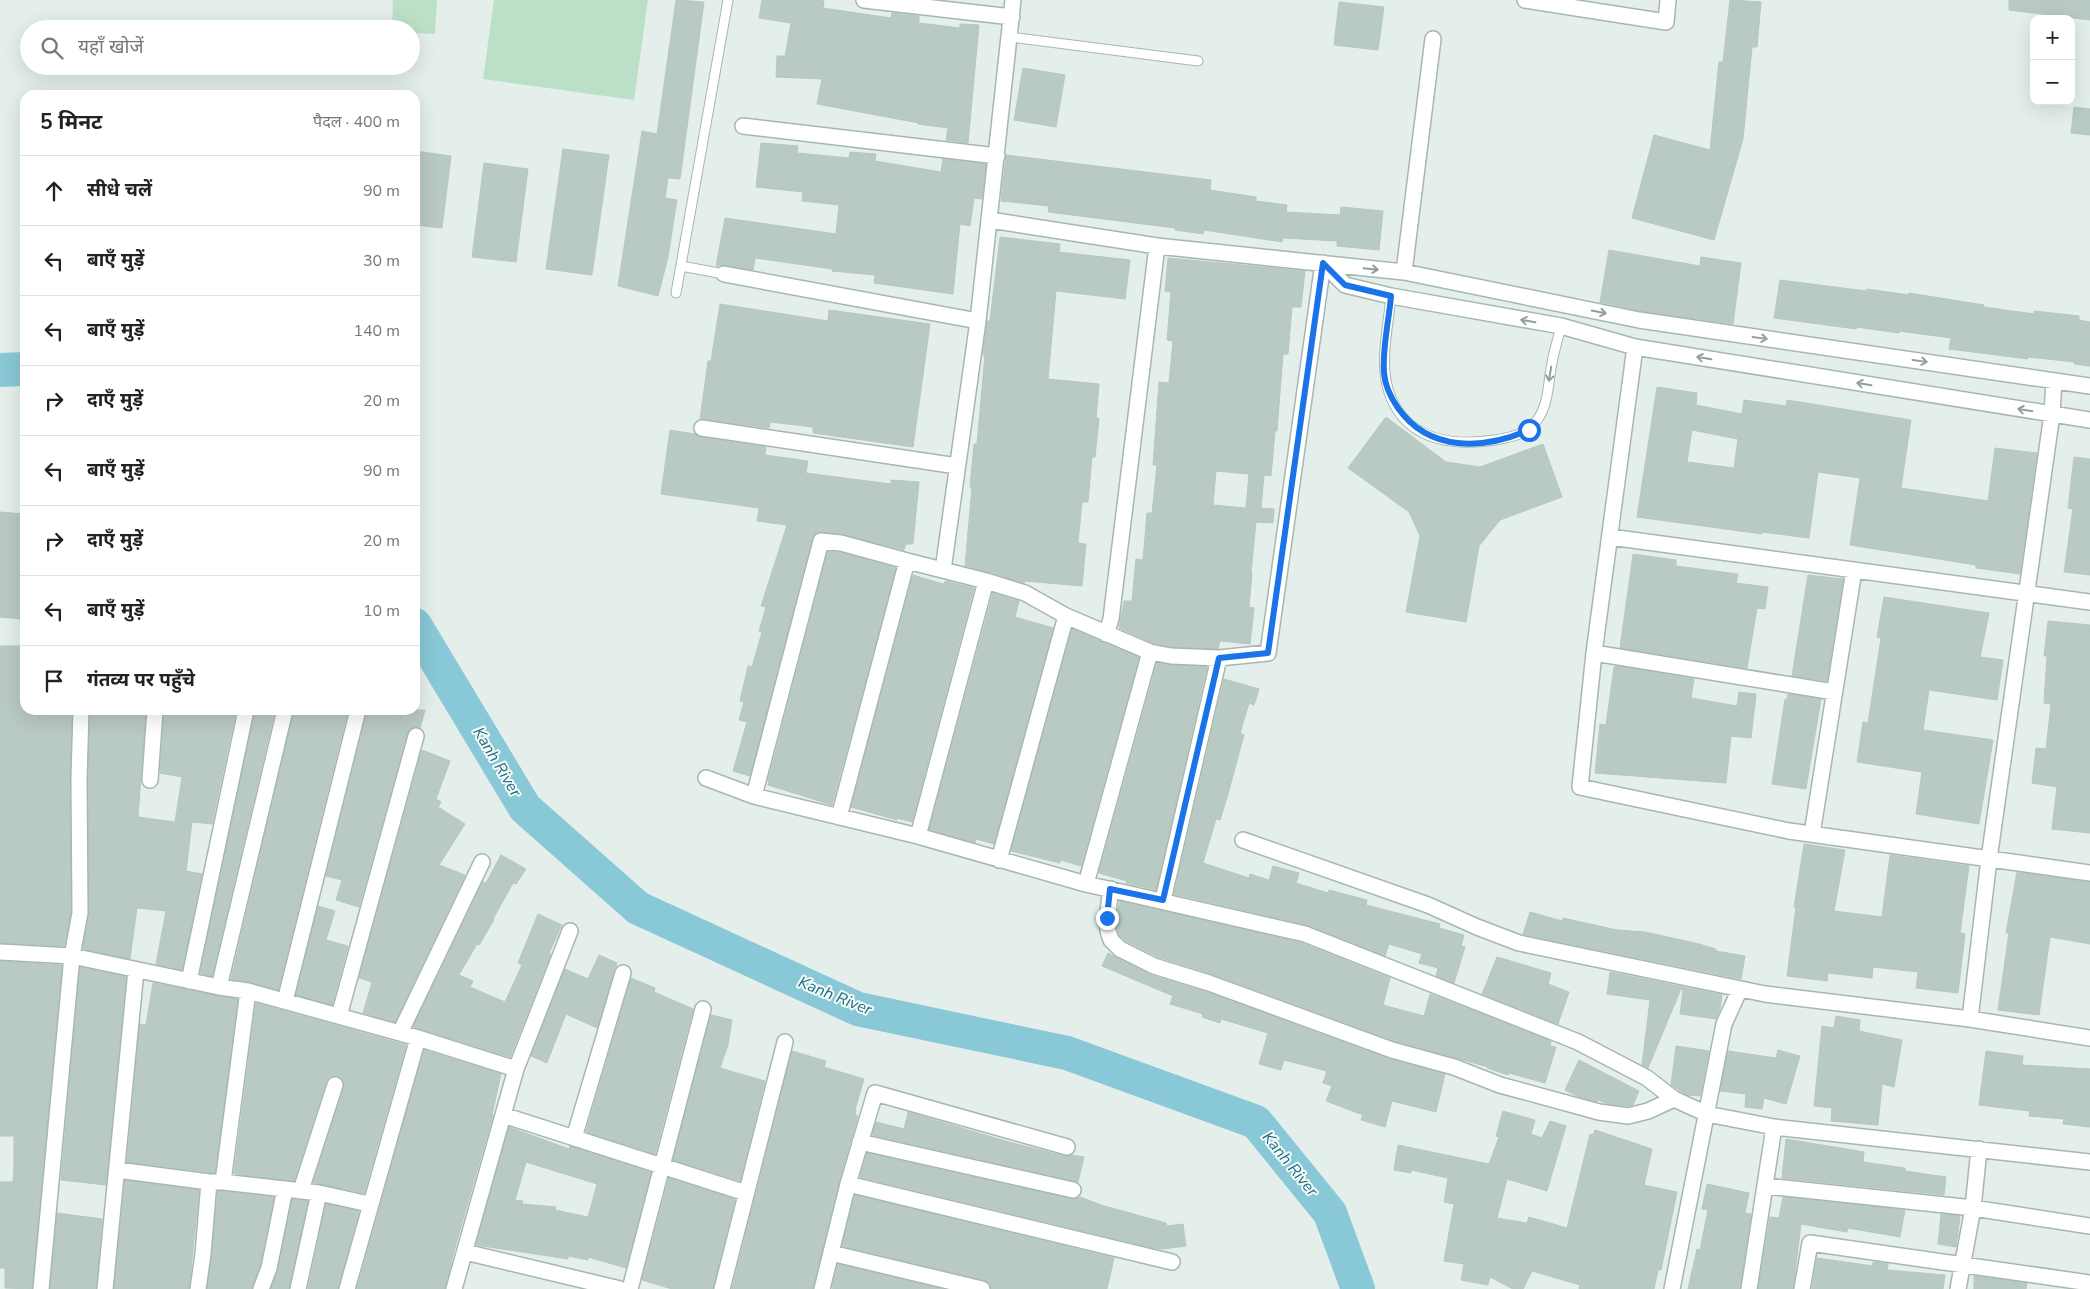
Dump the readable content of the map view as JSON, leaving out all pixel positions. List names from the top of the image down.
{
  "water": ["Kanh River"],
  "page": {
    "map_buttons": ["+", "−"],
    "search": "यहाँ खोजें",
    "heading": ["5 मिनट", "पैदल · 400 m"],
    "list": [
      ["सीधे चलें", "90 m"],
      ["बाएँ मुड़ें", "30 m"],
      ["बाएँ मुड़ें", "140 m"],
      ["दाएँ मुड़ें", "20 m"],
      ["बाएँ मुड़ें", "90 m"],
      ["दाएँ मुड़ें", "20 m"],
      ["बाएँ मुड़ें", "10 m"],
      "गंतव्य पर पहुँचे"
    ]
  }
}
